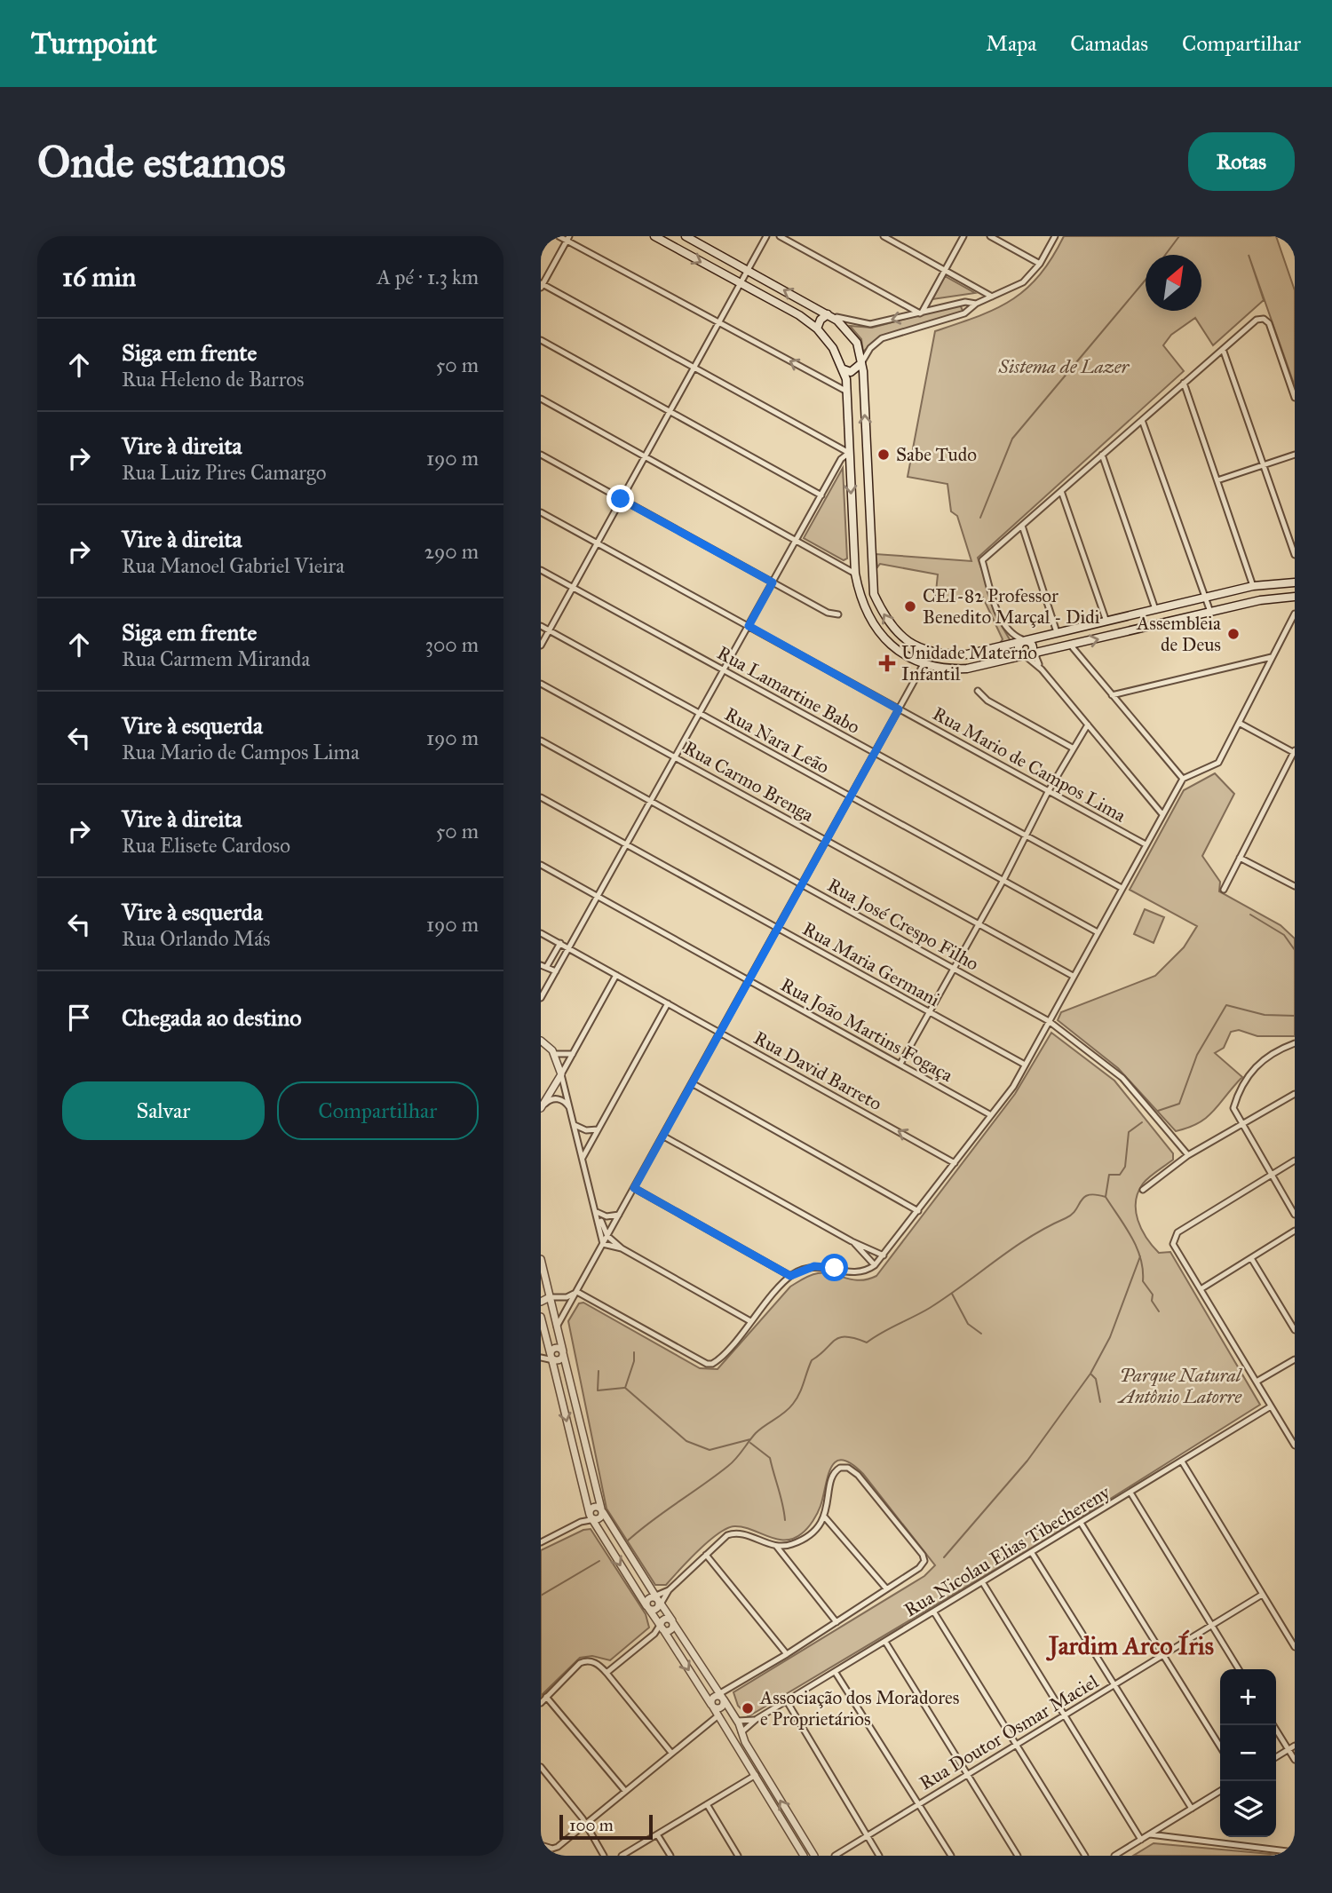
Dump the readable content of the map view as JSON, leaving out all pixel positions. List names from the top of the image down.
{
  "streets": {
    "street": [
      "Rua Lamartine Babo",
      "Rua Nara Leão",
      "Rua Mario de Campos Lima",
      "Rua Carmo Brenga",
      "Rua José Crespo Filho",
      "Rua Maria Germani",
      "Rua João Martins Fogaça",
      "Rua David Barreto",
      "Rua Nicolau Elias Tibechereny",
      "Rua Doutor Osmar Maciel"
    ]
  },
  "one_way": ["Rua David Barreto"],
  "districts": ["Jardim Arco Íris"],
  "parks": ["Sistema de Lazer", "Parque Natural Antônio Latorre"],
  "places": {
    "other": [
      "Sabe Tudo",
      "CEI-82 Professor Benedito Marçal - Didi",
      "Assembleia de Deus",
      "Associação dos Moradores e Proprietários"
    ],
    "health": ["Unidade Materno Infantil"]
  },
  "scale_bar": "100 m",
  "north": "top right",
  "page": {
    "header": "Turnpoint",
    "nav": ["Mapa", "Camadas", "Compartilhar"],
    "buttons": [
      "Rotas",
      ["Salvar", "Compartilhar"]
    ],
    "title": "Onde estamos",
    "heading": ["16 min", "A pé · 1.3 km"],
    "list": [
      ["Siga em frente", "Rua Heleno de Barros", "50 m"],
      ["Vire à direita", "Rua Luiz Pires Camargo", "190 m"],
      ["Vire à direita", "Rua Manoel Gabriel Vieira", "290 m"],
      ["Siga em frente", "Rua Carmem Miranda", "300 m"],
      ["Vire à esquerda", "Rua Mario de Campos Lima", "190 m"],
      ["Vire à direita", "Rua Elisete Cardoso", "50 m"],
      ["Vire à esquerda", "Rua Orlando Más", "190 m"],
      "Chegada ao destino"
    ],
    "map_buttons": ["+", "−"],
    "scale": "100 m"
  }
}
